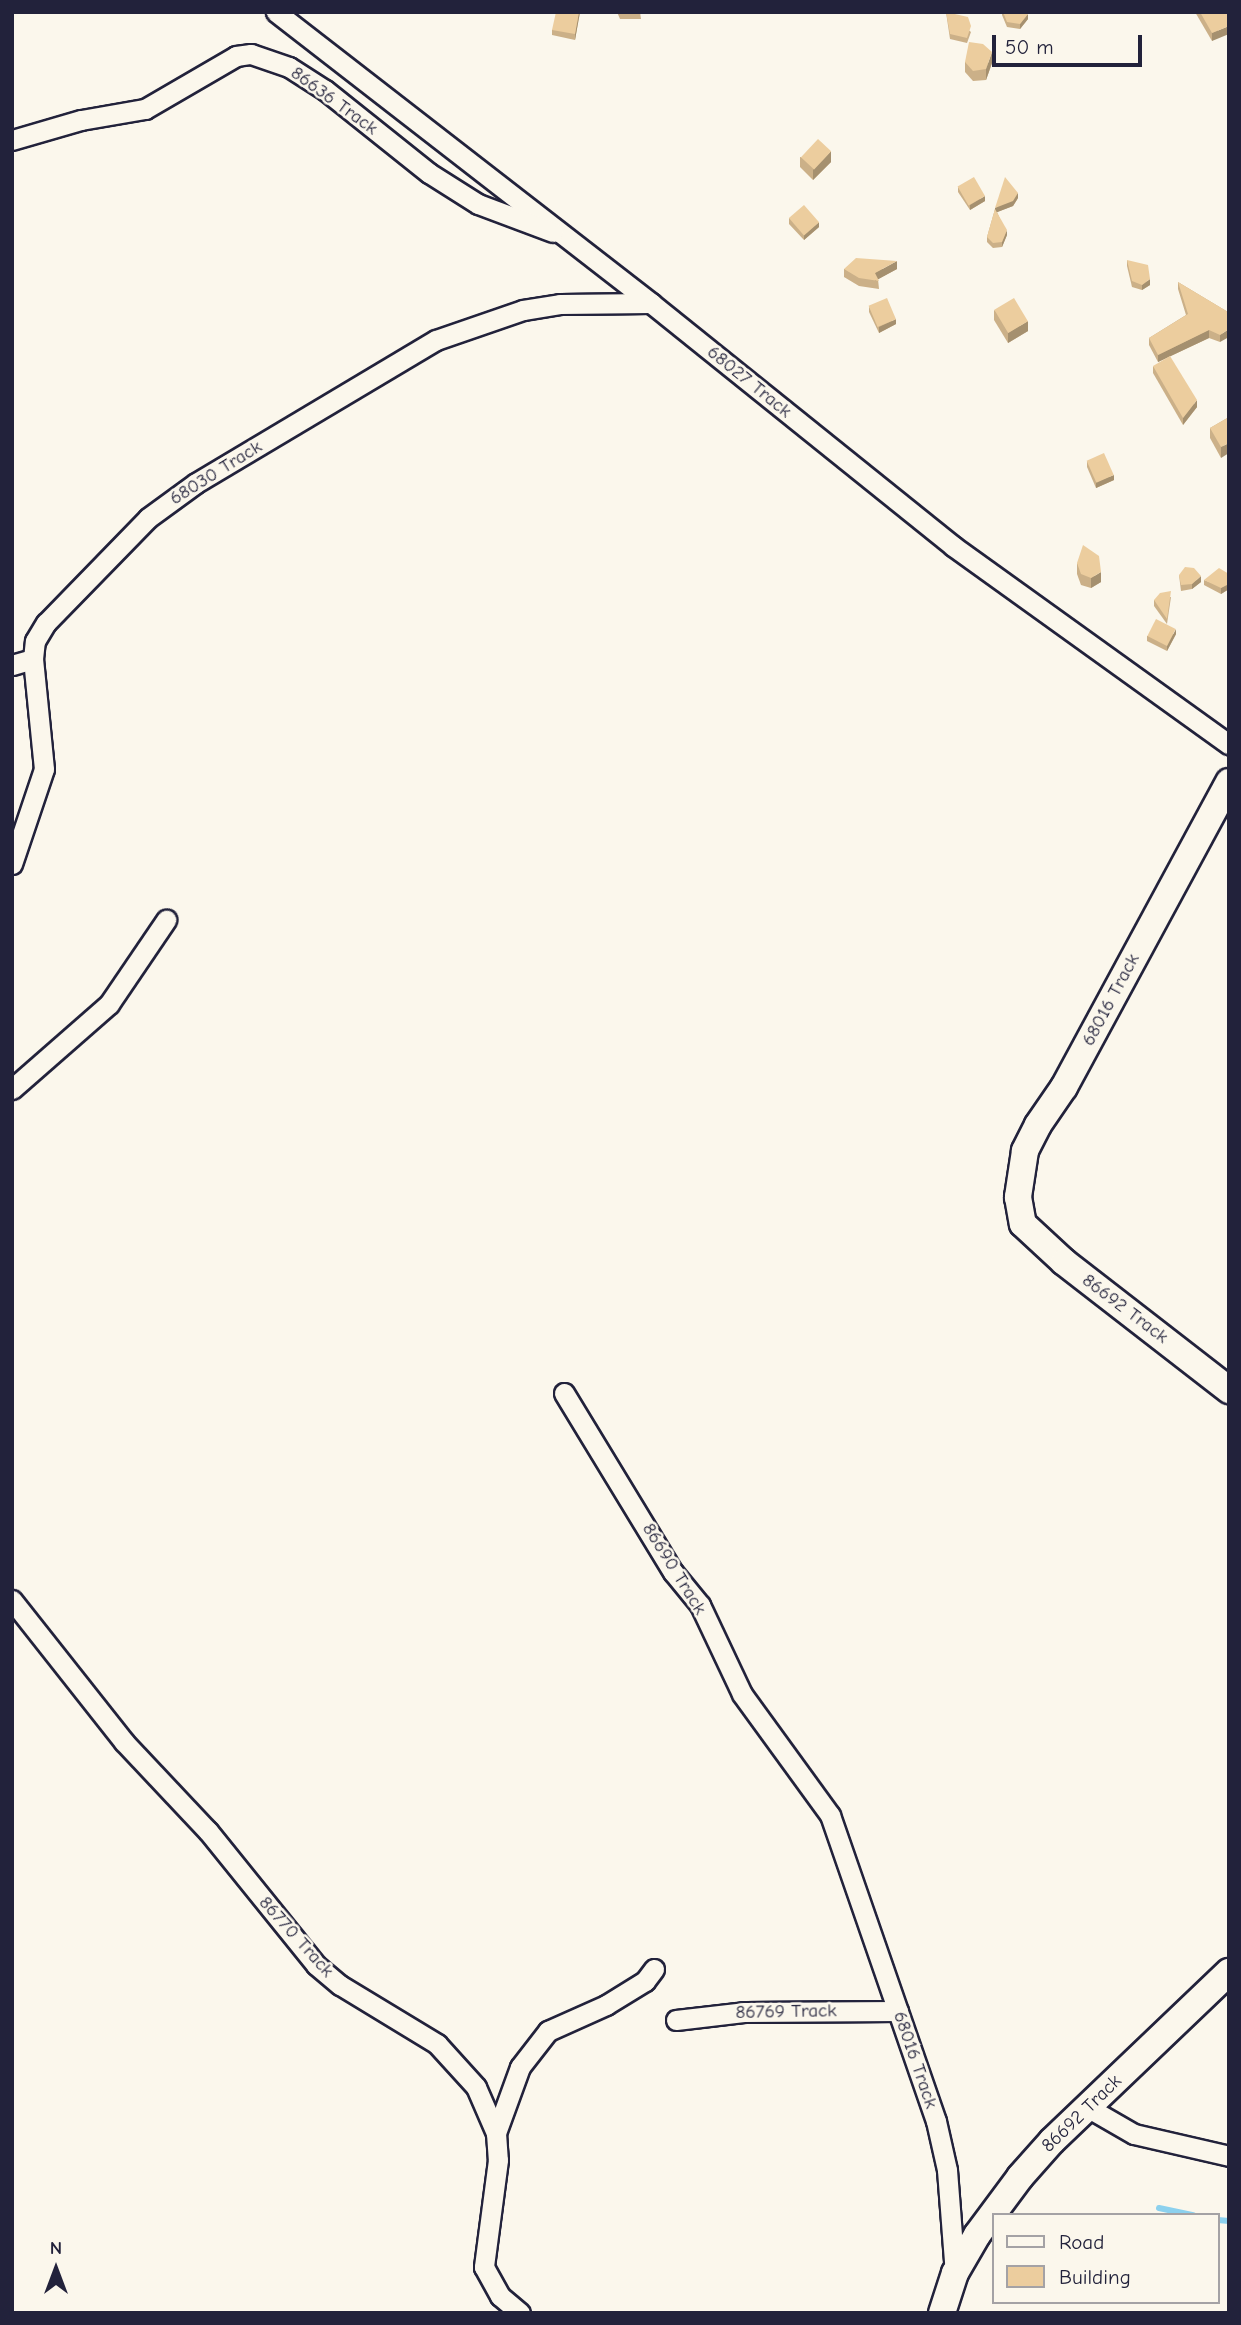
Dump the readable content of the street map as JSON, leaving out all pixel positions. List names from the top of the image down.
{
  "streets": {
    "street": [
      "86636 Track",
      "68027 Track",
      "68030 Track",
      "68016 Track",
      "86692 Track",
      "86690 Track",
      "86770 Track",
      "86769 Track"
    ]
  },
  "crossings": [
    ["86636 Track", "68027 Track"],
    ["68027 Track", "68030 Track"],
    ["68016 Track", "86692 Track"],
    ["68016 Track", "86690 Track"],
    ["68016 Track", "86769 Track"]
  ],
  "legend": ["Road", "Building"],
  "scale_bar": "50 m",
  "north": "top"
}
